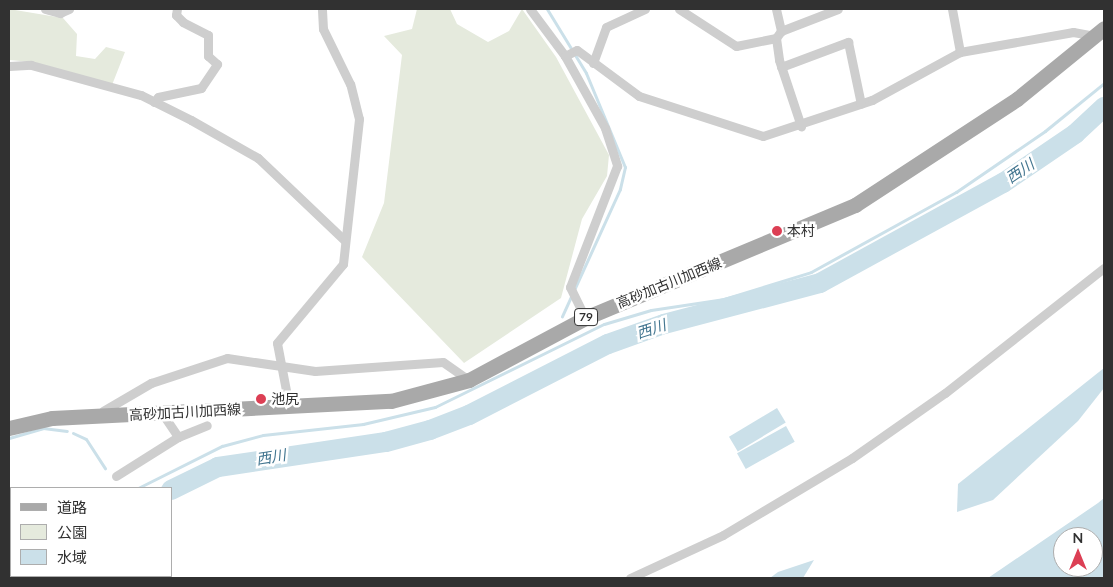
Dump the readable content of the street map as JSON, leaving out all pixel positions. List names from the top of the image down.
{
  "streets": {
    "main road": ["高砂加古川加西線", "79"]
  },
  "water": ["西川"],
  "places": ["本村", "池尻"],
  "legend": ["道路", "公園", "水域"],
  "north": "top"
}
